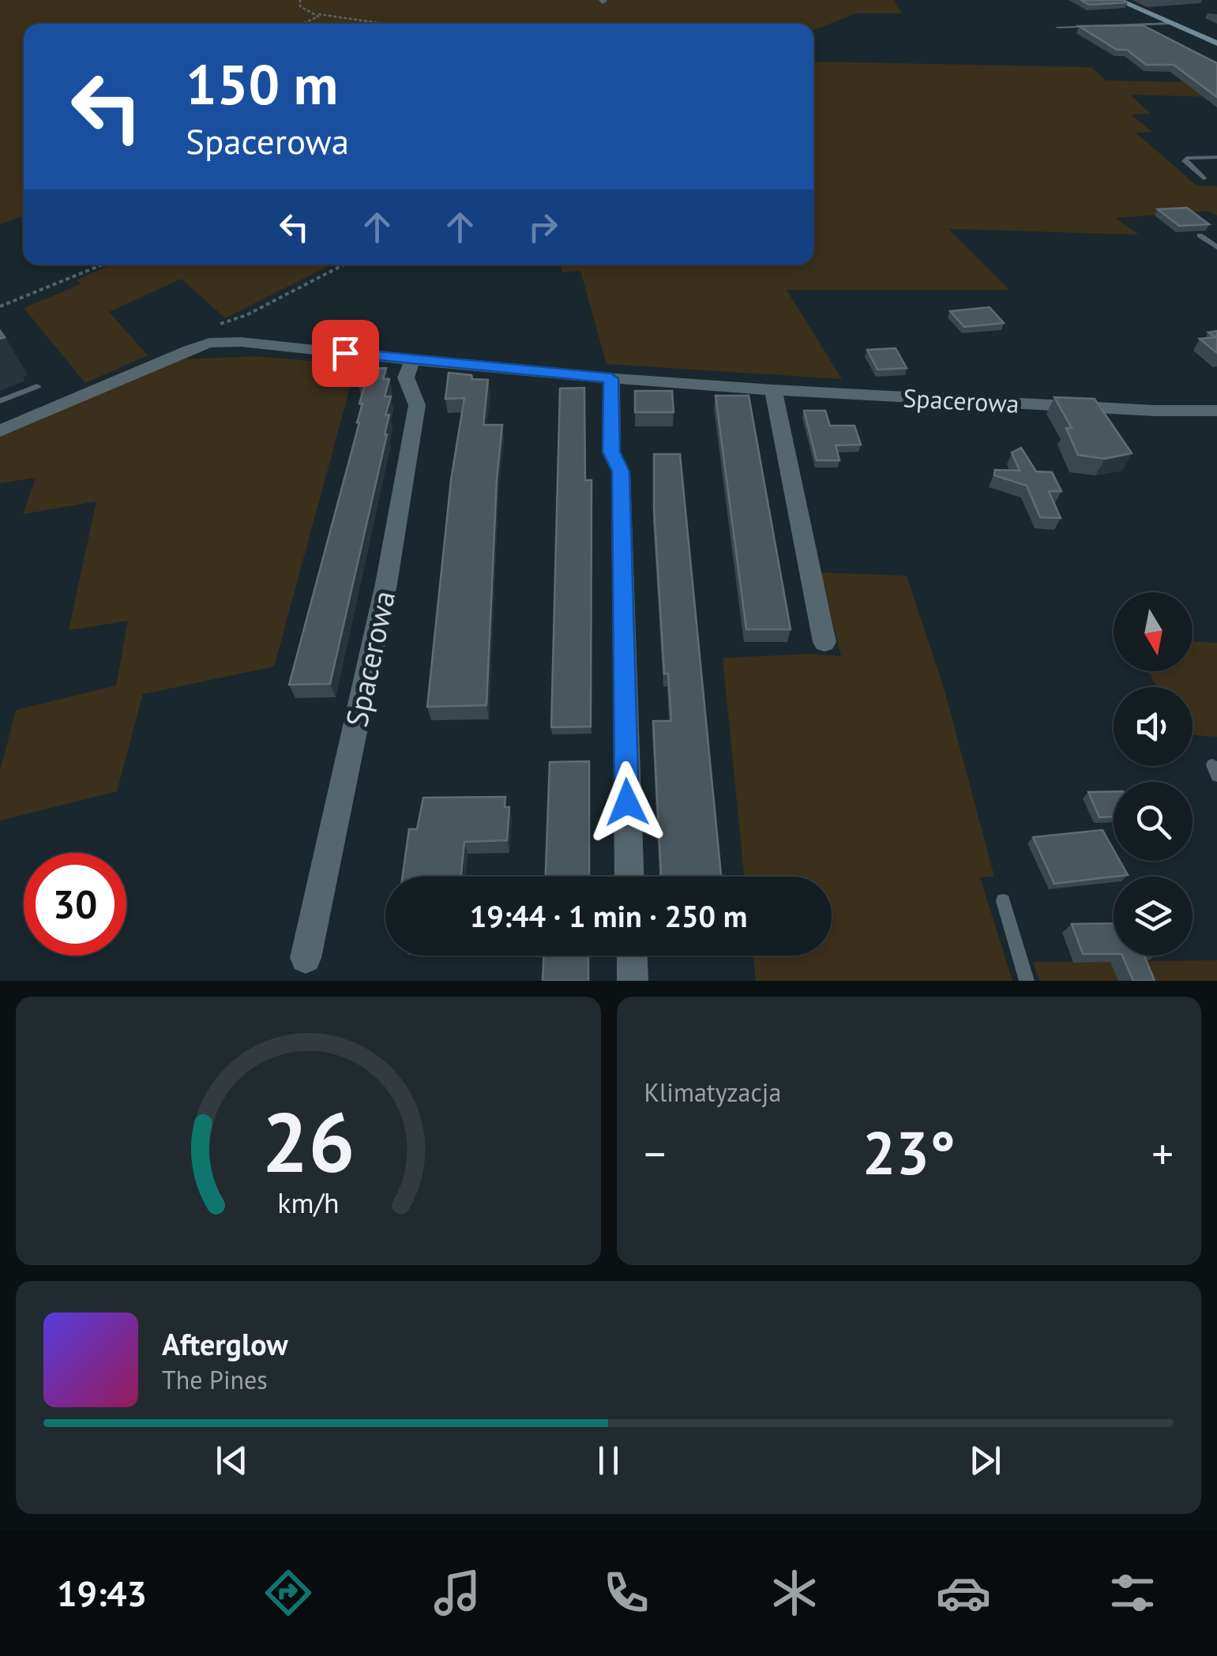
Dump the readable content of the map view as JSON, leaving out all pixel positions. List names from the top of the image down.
{
  "streets": {
    "street": ["Spacerowa"]
  },
  "north": "bottom",
  "page": {
    "turn": ["150 m", "Spacerowa"],
    "limit": "30",
    "trip": "19:44 · 1 min · 250 m",
    "tile": "Klimatyzacja",
    "heat": ["−", "23°", "+"],
    "song": ["Afterglow", "The Pines"],
    "tabs": "19:43",
    "gauge": ["26", "km/h"]
  }
}
